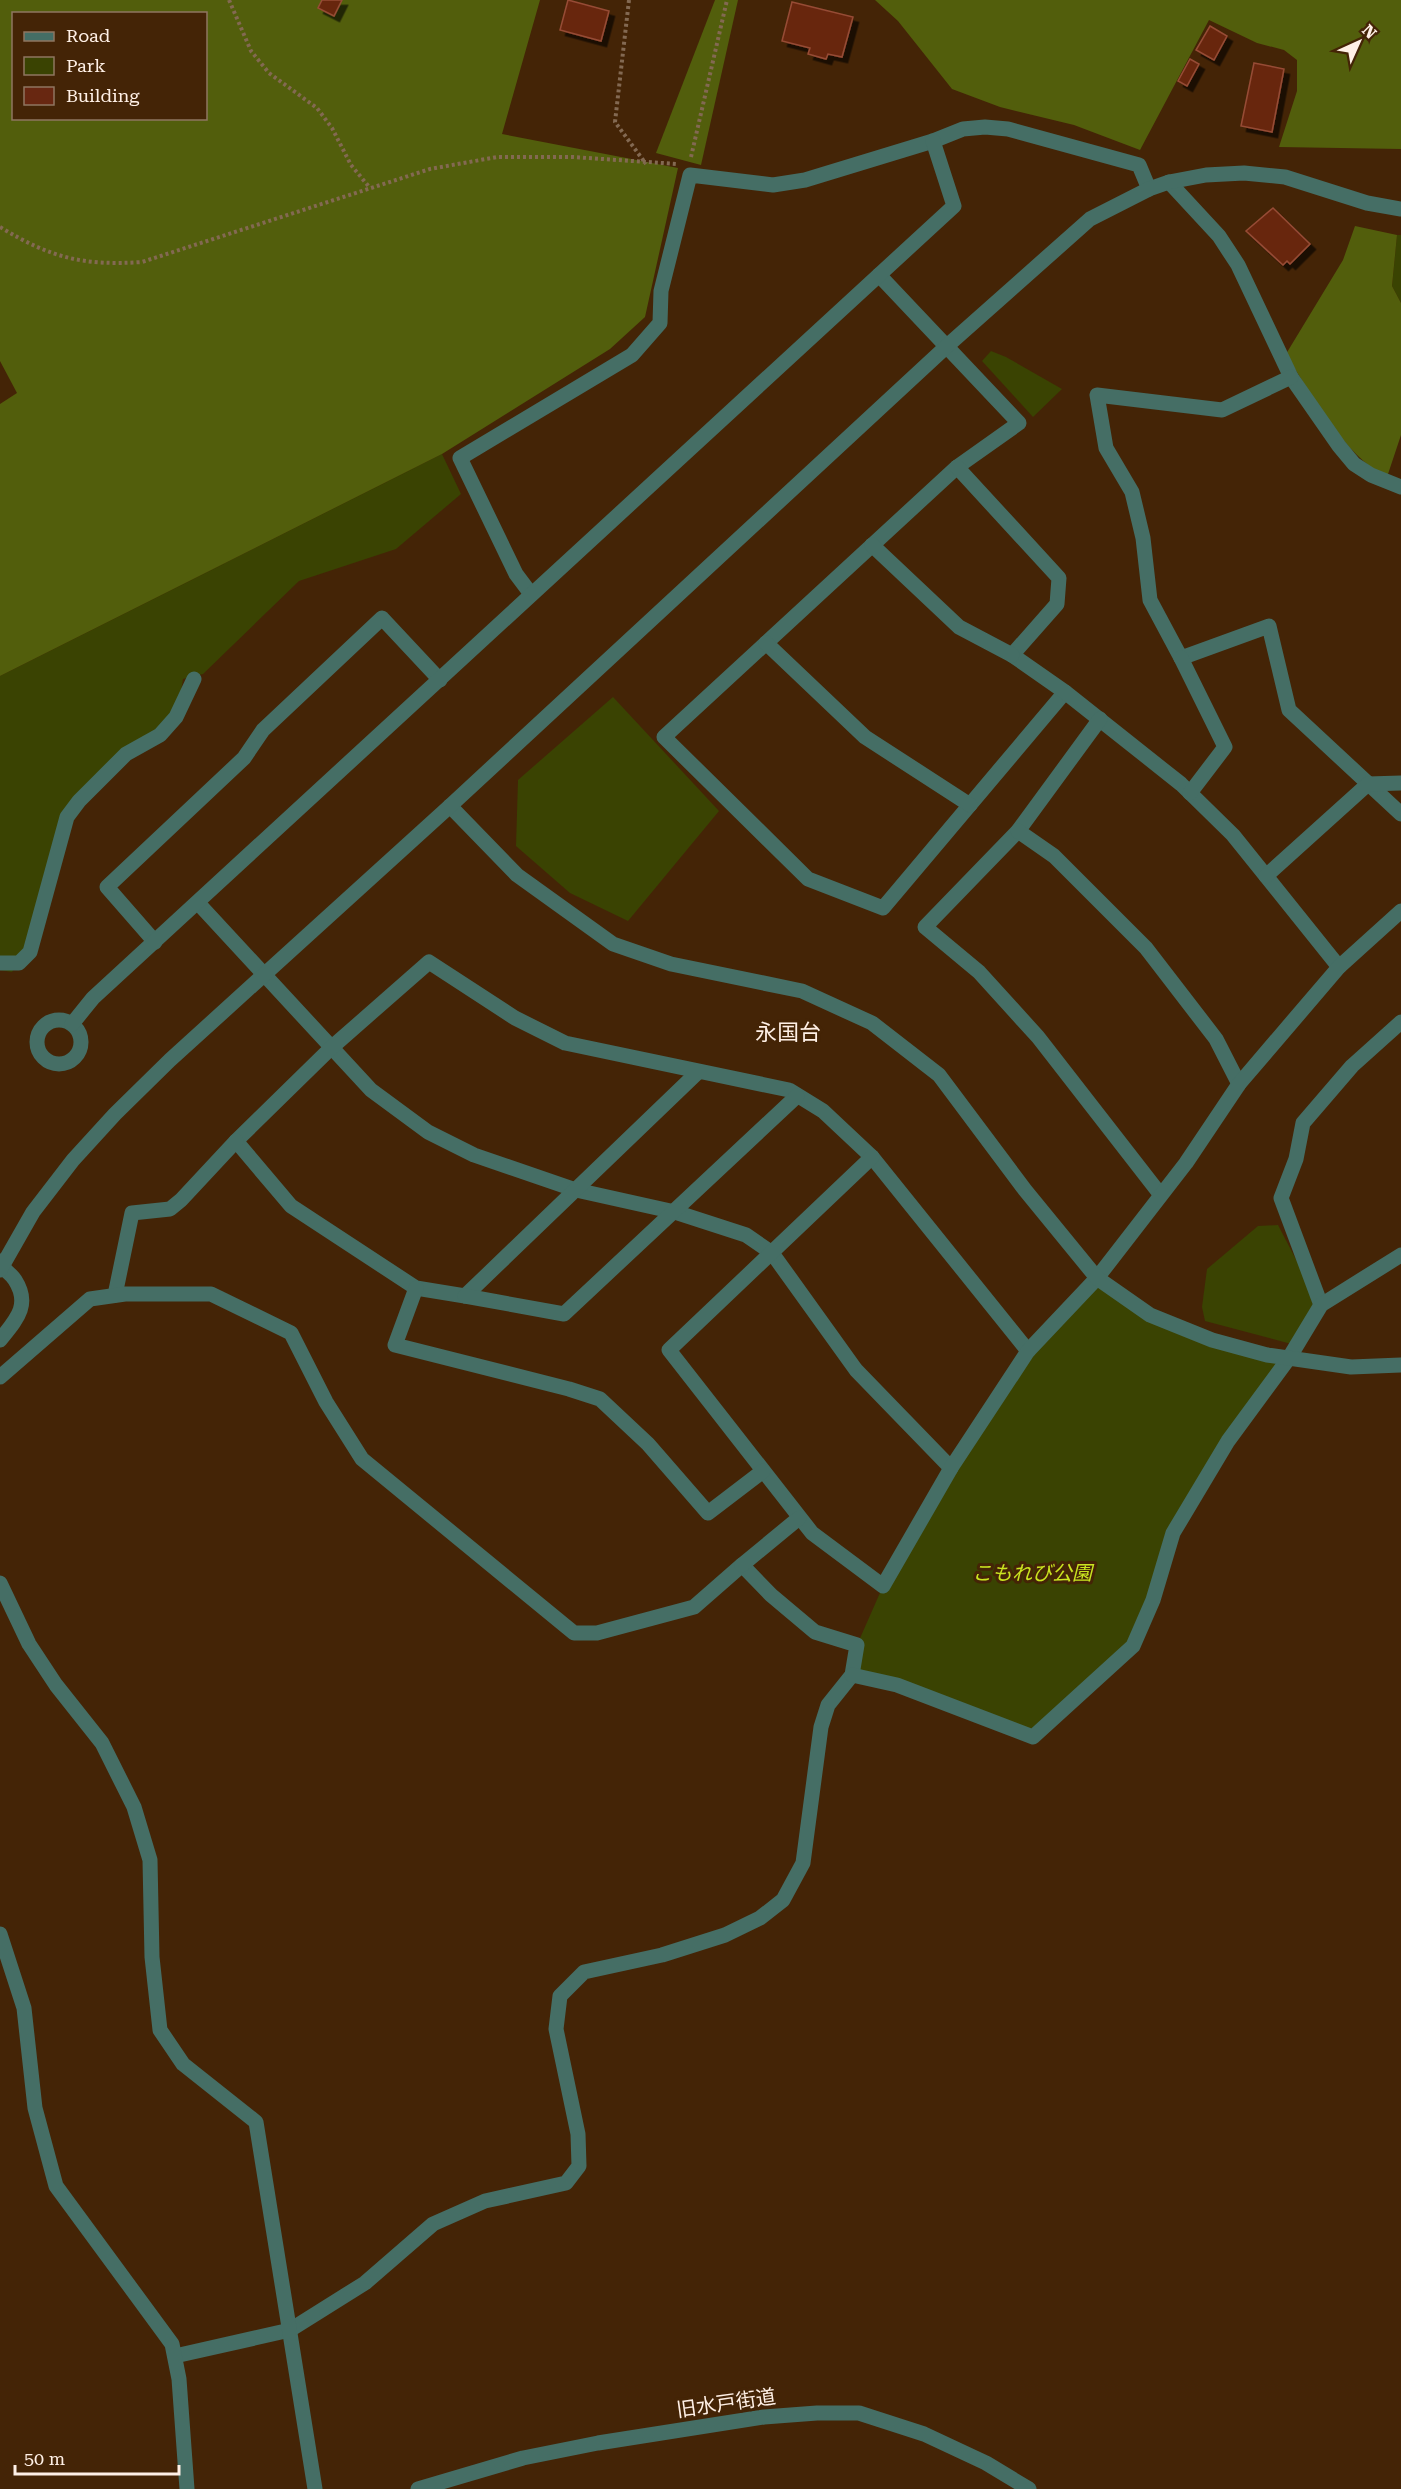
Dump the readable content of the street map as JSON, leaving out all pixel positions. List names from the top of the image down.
{
  "streets": {
    "street": ["旧水戸街道"]
  },
  "districts": ["永国台"],
  "parks": ["こもれび公園"],
  "legend": ["Road", "Park", "Building"],
  "scale_bar": "50 m",
  "north": "top right"
}
